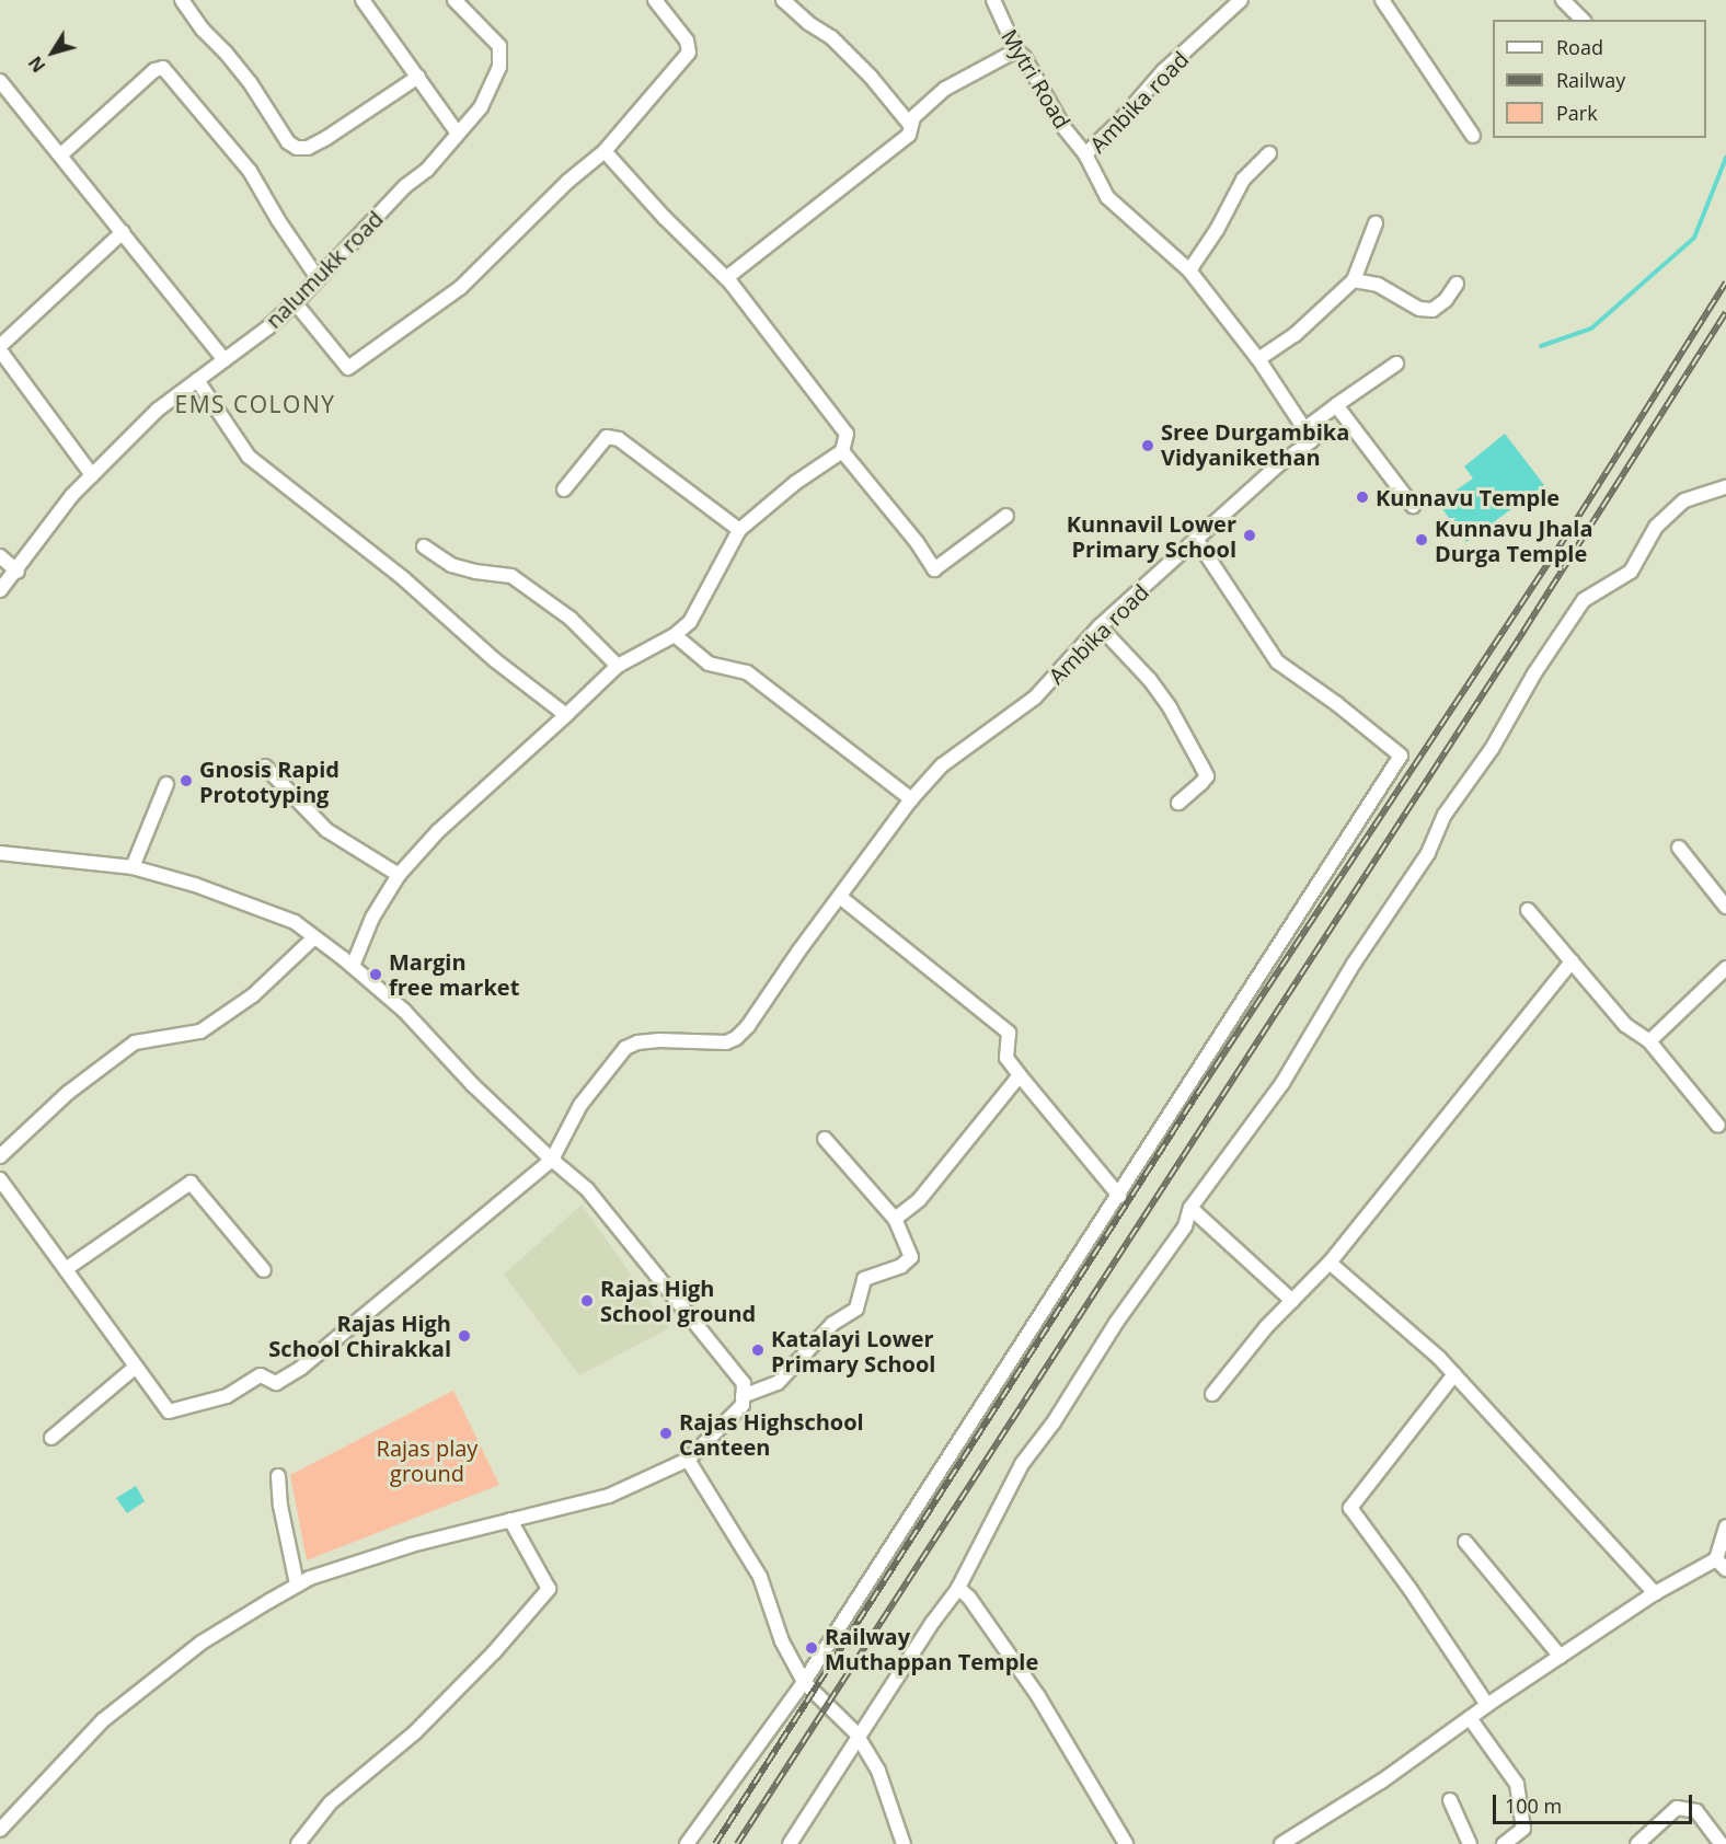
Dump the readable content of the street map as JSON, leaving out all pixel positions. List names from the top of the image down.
{
  "streets": {
    "street": ["Mytri Road", "Ambika road", "nalumukk road"]
  },
  "crossings": [
    ["Mytri Road", "Ambika road"]
  ],
  "districts": ["EMS COLONY"],
  "parks": ["Rajas play ground"],
  "places": [
    "Sree Durgambika Vidyanikethan",
    "Kunnavu Temple",
    "Kunnavil Lower Primary School",
    "Kunnavu Jhala Durga Temple",
    "Gnosis Rapid Prototyping",
    "Margin free market",
    "Rajas High School ground",
    "Rajas High School Chirakkal",
    "Katalayi Lower Primary School",
    "Rajas Highschool Canteen",
    "Railway Muthappan Temple"
  ],
  "legend": ["Road", "Railway", "Park"],
  "scale_bar": "100 m",
  "north": "bottom left"
}
